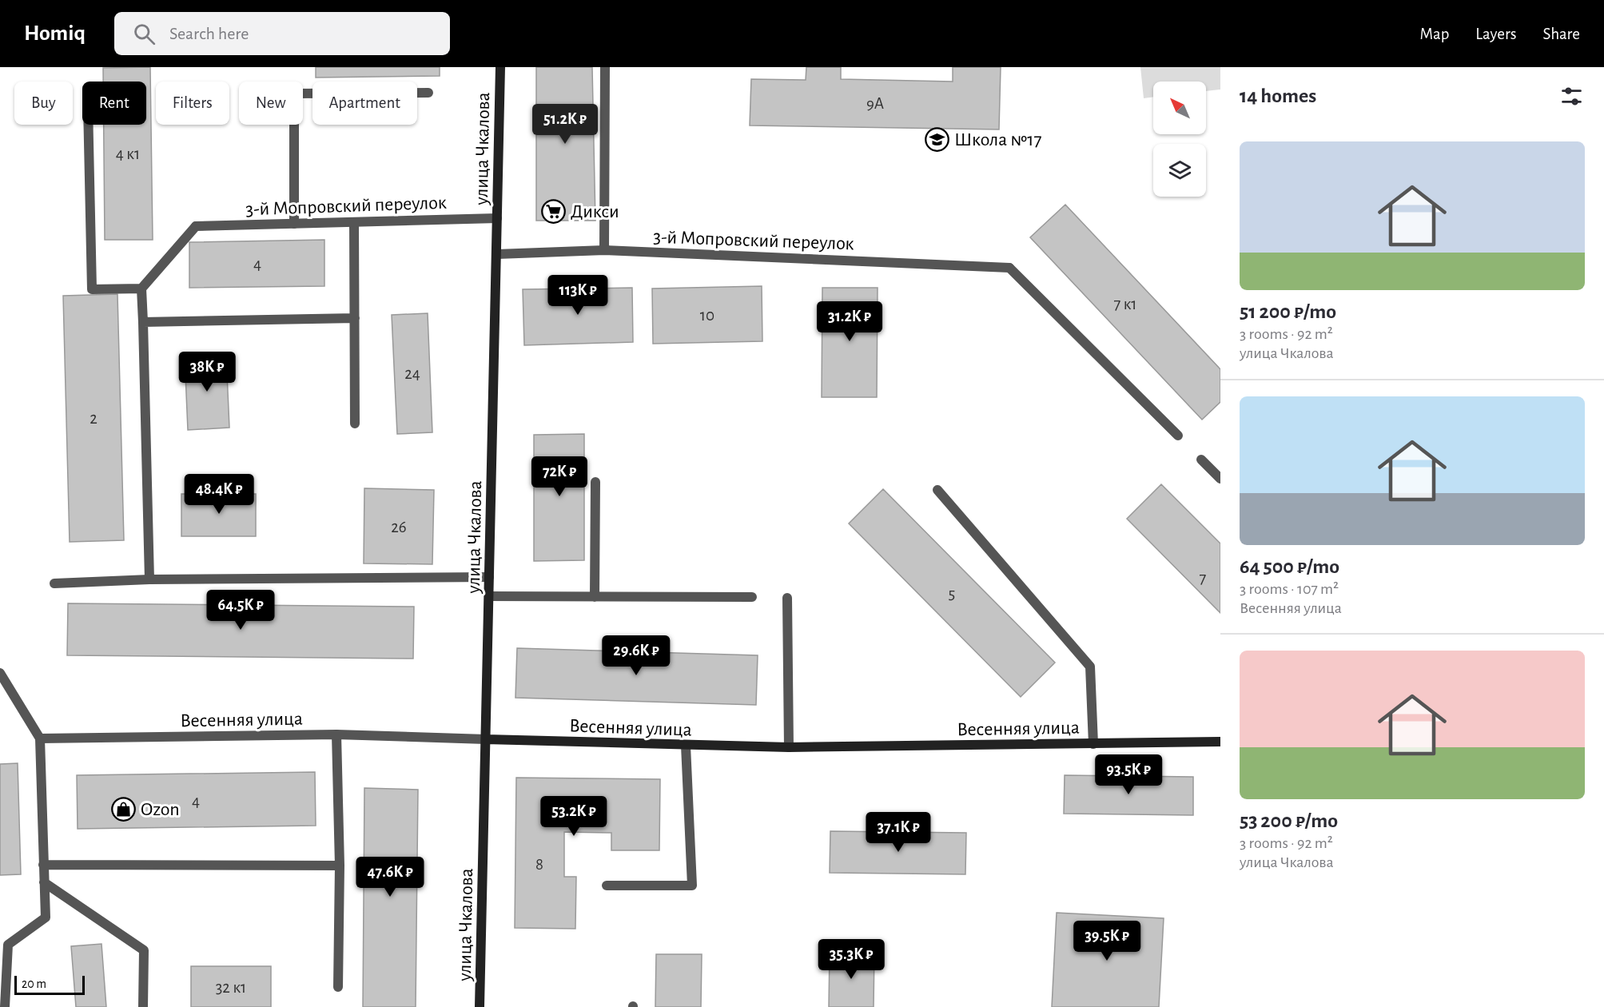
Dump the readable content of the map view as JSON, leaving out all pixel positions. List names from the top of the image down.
{
  "streets": {
    "street": ["улица Чкалова", "3-й Мопровский переулок", "Весенняя улица"]
  },
  "crossings": [
    ["улица Чкалова", "3-й Мопровский переулок"],
    ["улица Чкалова", "Весенняя улица"]
  ],
  "places": {
    "school or university": ["Школа №17"],
    "supermarket": ["Дикси"],
    "shop": ["Ozon"]
  },
  "house_numbers": [
    "9А",
    "4 к1",
    "4",
    "7 к1",
    "10",
    "24",
    "2",
    "26",
    "7",
    "5",
    "4",
    "8",
    "32 к1"
  ],
  "scale_bar": "20 m",
  "north": "top left",
  "page": {
    "header": "Homiq",
    "search": "Search here",
    "nav": ["Map", "Layers", "Share"],
    "heading": "14 homes",
    "chip": [
      "Buy",
      "Rent",
      "Filters",
      "New",
      "Apartment"
    ],
    "price": [
      "51.2K ₽",
      "113K ₽",
      "31.2K ₽",
      "38K ₽",
      "72K ₽",
      "48.4K ₽",
      "64.5K ₽",
      "29.6K ₽",
      "93.5K ₽",
      "53.2K ₽",
      "37.1K ₽",
      "47.6K ₽",
      "39.5K ₽",
      "35.3K ₽"
    ],
    "list": [
      {
        "name": "51 200 ₽/mo",
        "note": "3 rooms · 92 m² · улица Чкалова"
      },
      {
        "name": "64 500 ₽/mo",
        "note": "3 rooms · 107 m² · Весенняя улица"
      },
      {
        "name": "53 200 ₽/mo",
        "note": "3 rooms · 92 m² · улица Чкалова"
      }
    ],
    "scale": "20 m"
  }
}
